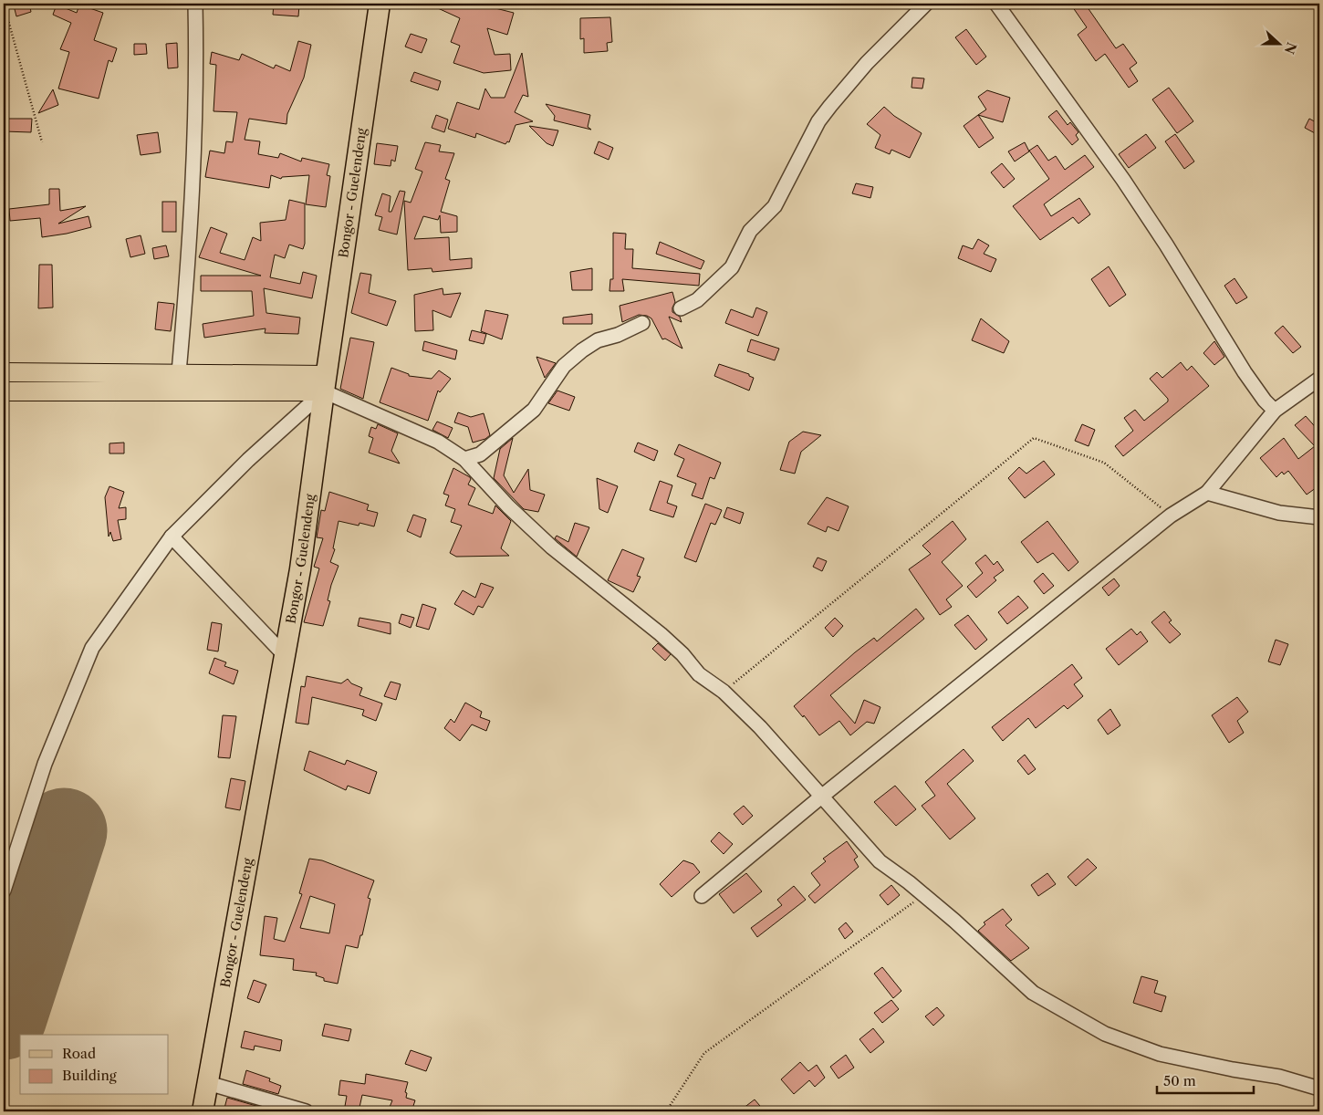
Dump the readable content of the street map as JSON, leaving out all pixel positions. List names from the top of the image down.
{
  "streets": {
    "highway": ["Bongor - Guelendeng"]
  },
  "legend": ["Road", "Building"],
  "scale_bar": "50 m",
  "north": "right"
}
